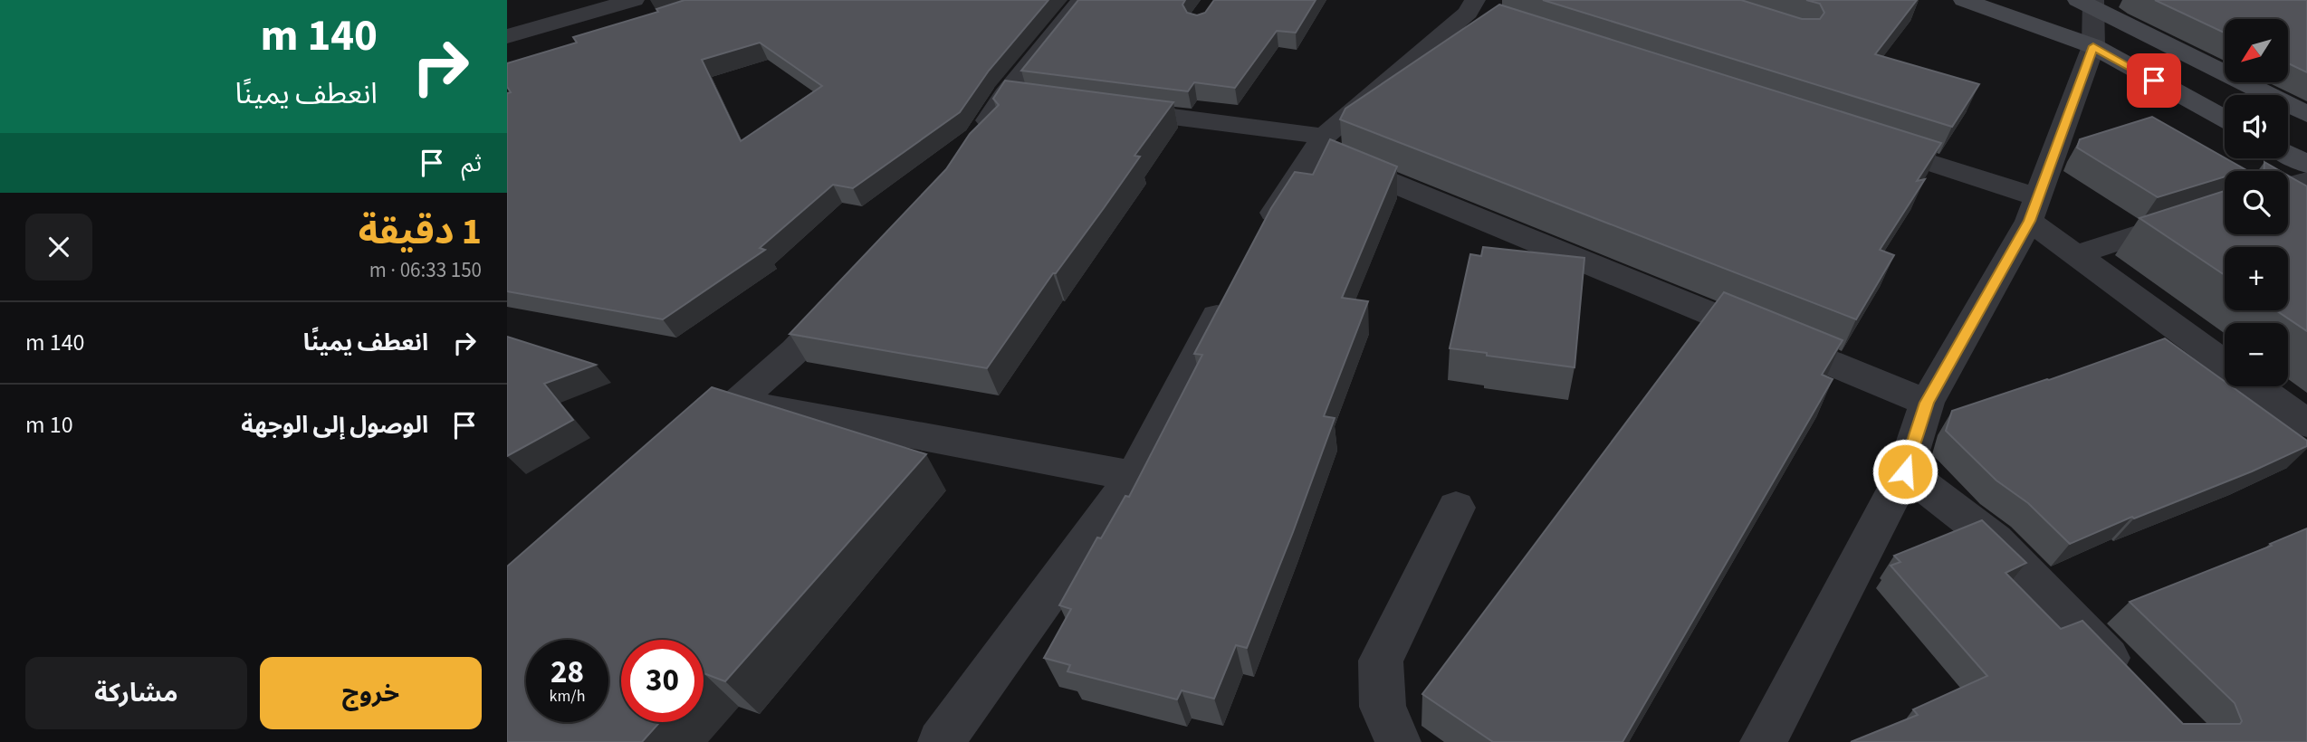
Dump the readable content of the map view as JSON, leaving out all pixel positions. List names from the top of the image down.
{
  "north": "bottom left",
  "page": {
    "turn": ["140 m", "انعطف يمينًا"],
    "map_buttons": ["+", "−"],
    "then": "ثم",
    "heading": ["1 دقيقة", "150 m · 06:33"],
    "list": [
      {
        "name": "انعطف يمينًا",
        "value": "140 m"
      },
      {
        "name": "الوصول إلى الوجهة",
        "value": "10 m"
      }
    ],
    "speed": "28 km/h",
    "limit": "30",
    "buttons": ["خروج", "مشاركة"]
  }
}
